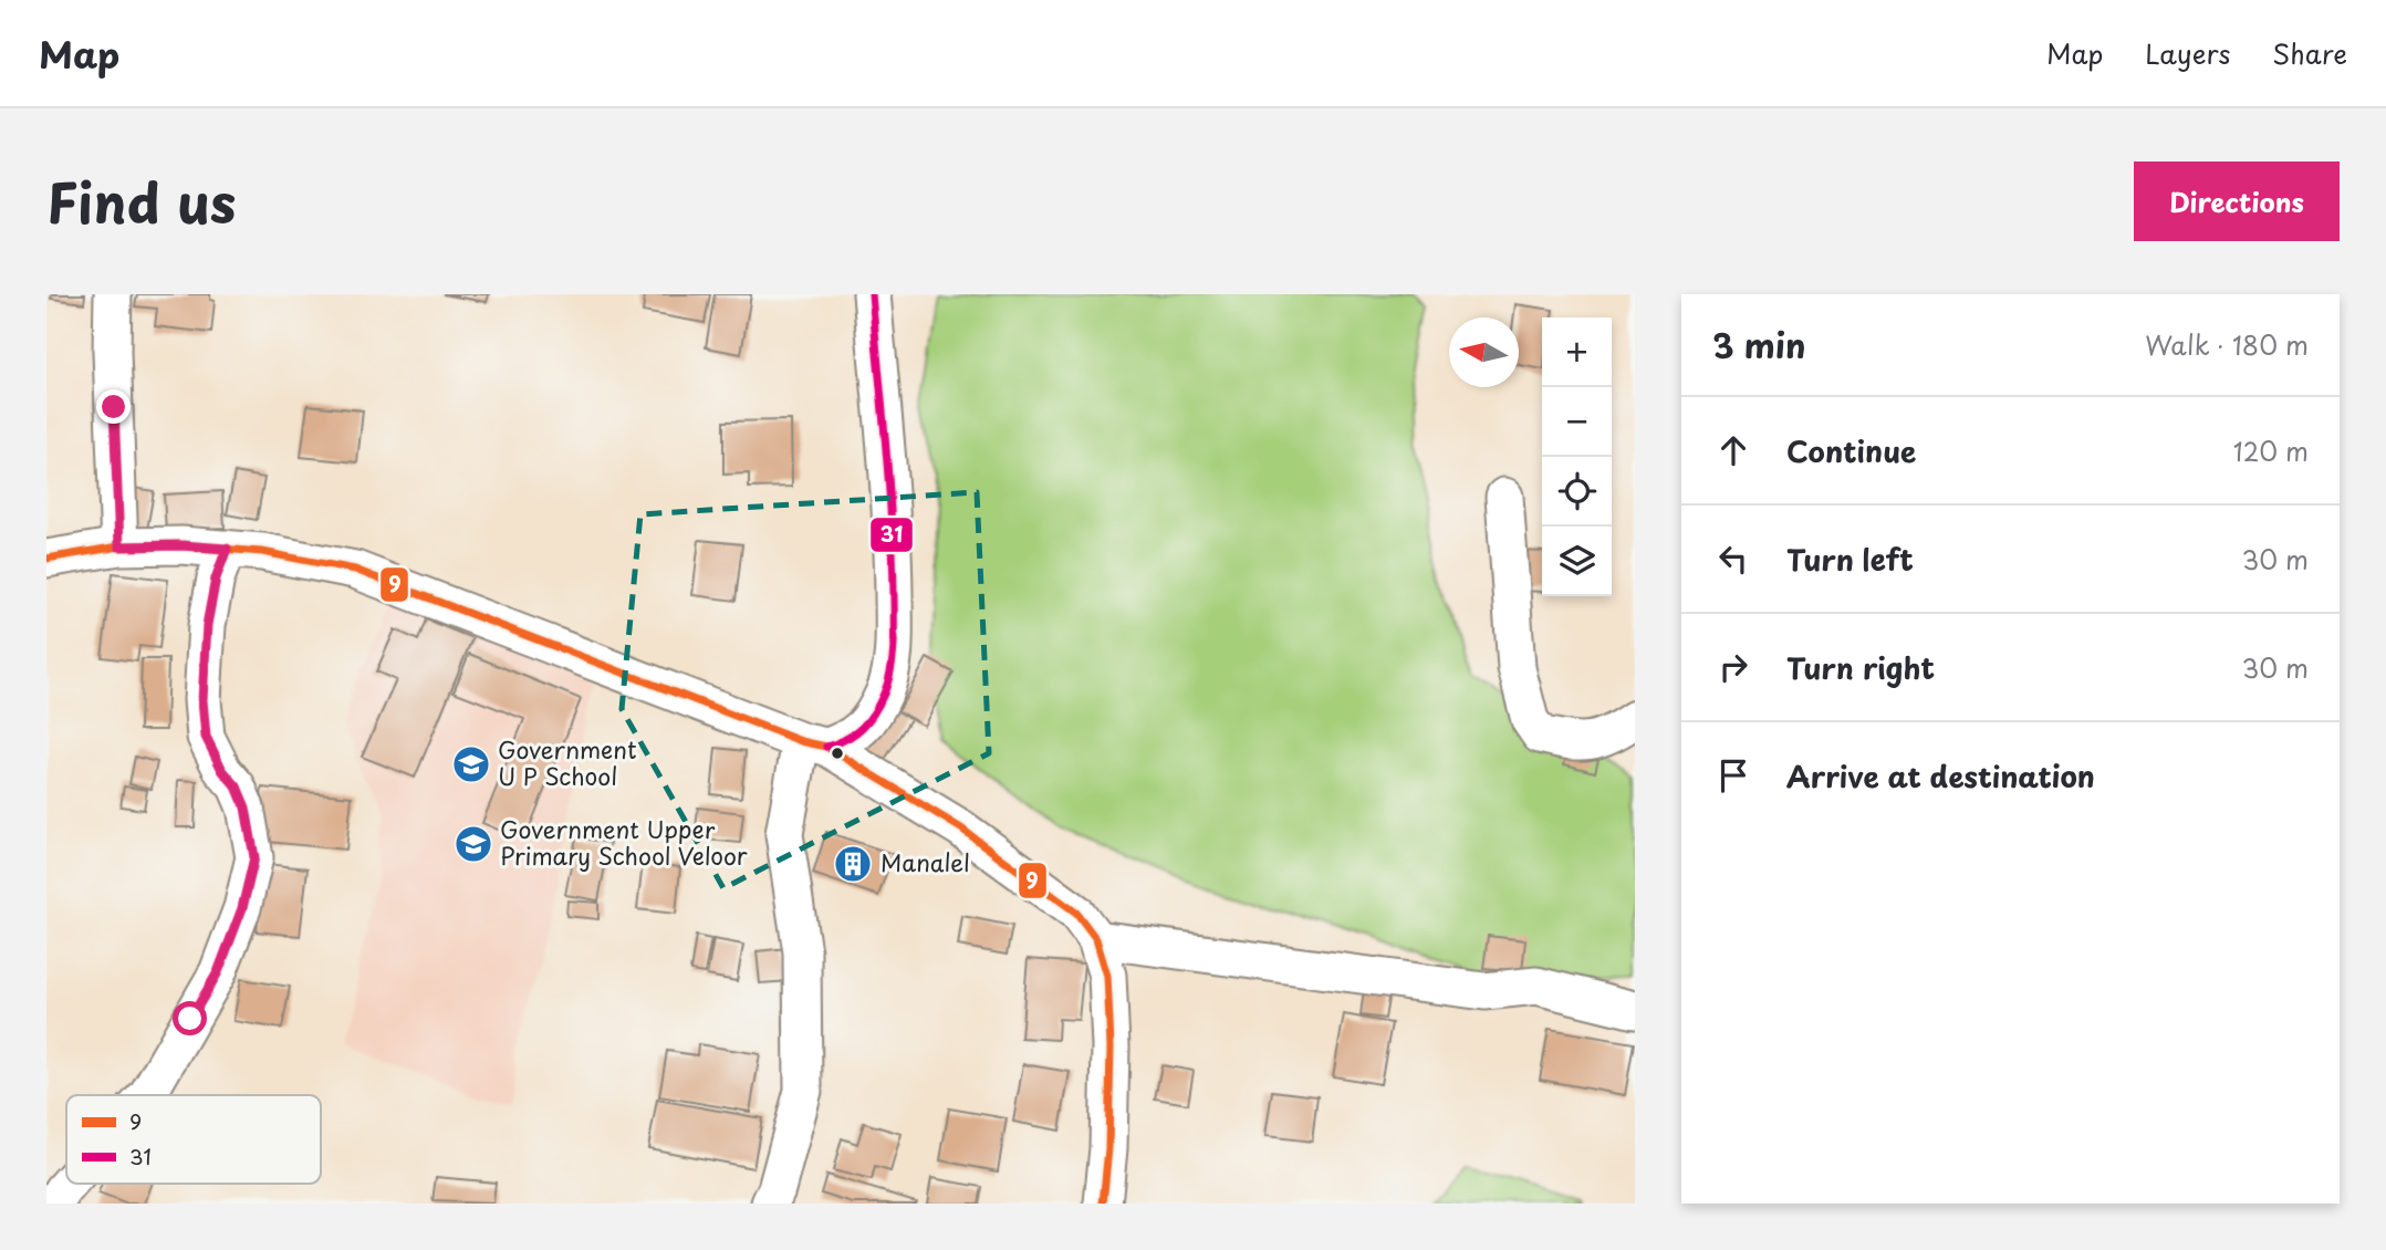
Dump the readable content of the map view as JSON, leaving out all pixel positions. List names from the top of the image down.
{
  "places": {
    "school or university": ["Government U P School", "Government Upper Primary School Veloor"],
    "building": ["Manalel"]
  },
  "lines": ["transit line 31", "transit line 9"],
  "legend": ["9", "31"],
  "north": "left",
  "page": {
    "header": "Map",
    "nav": ["Map", "Layers", "Share"],
    "title": "Find us",
    "buttons": "Directions",
    "heading": ["3 min", "Walk · 180 m"],
    "map_buttons": ["+", "−"],
    "list": [
      ["Continue", "120 m"],
      ["Turn left", "30 m"],
      ["Turn right", "30 m"],
      "Arrive at destination"
    ]
  }
}
